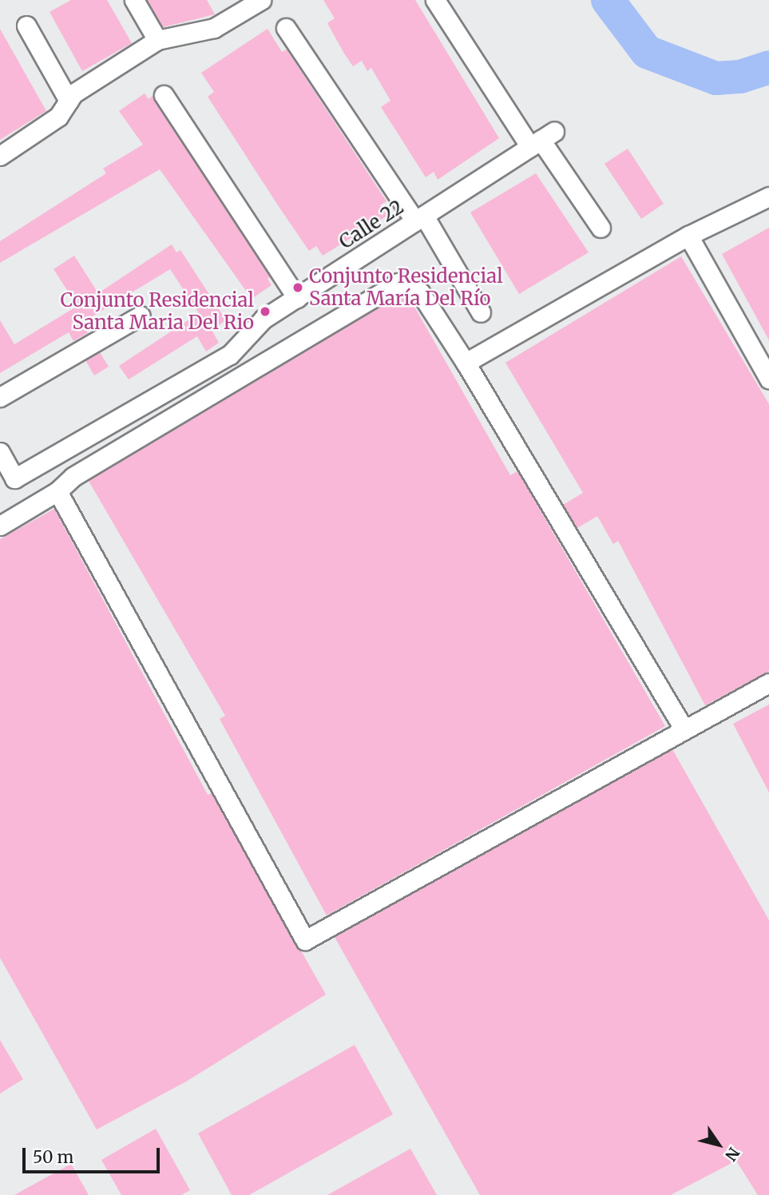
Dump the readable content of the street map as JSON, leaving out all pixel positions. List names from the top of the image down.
{
  "streets": {
    "street": ["Calle 22"]
  },
  "places": ["Conjunto Residencial Santa María Del Río", "Conjunto Residencial Santa Maria Del Rio"],
  "scale_bar": "50 m",
  "north": "bottom right"
}
